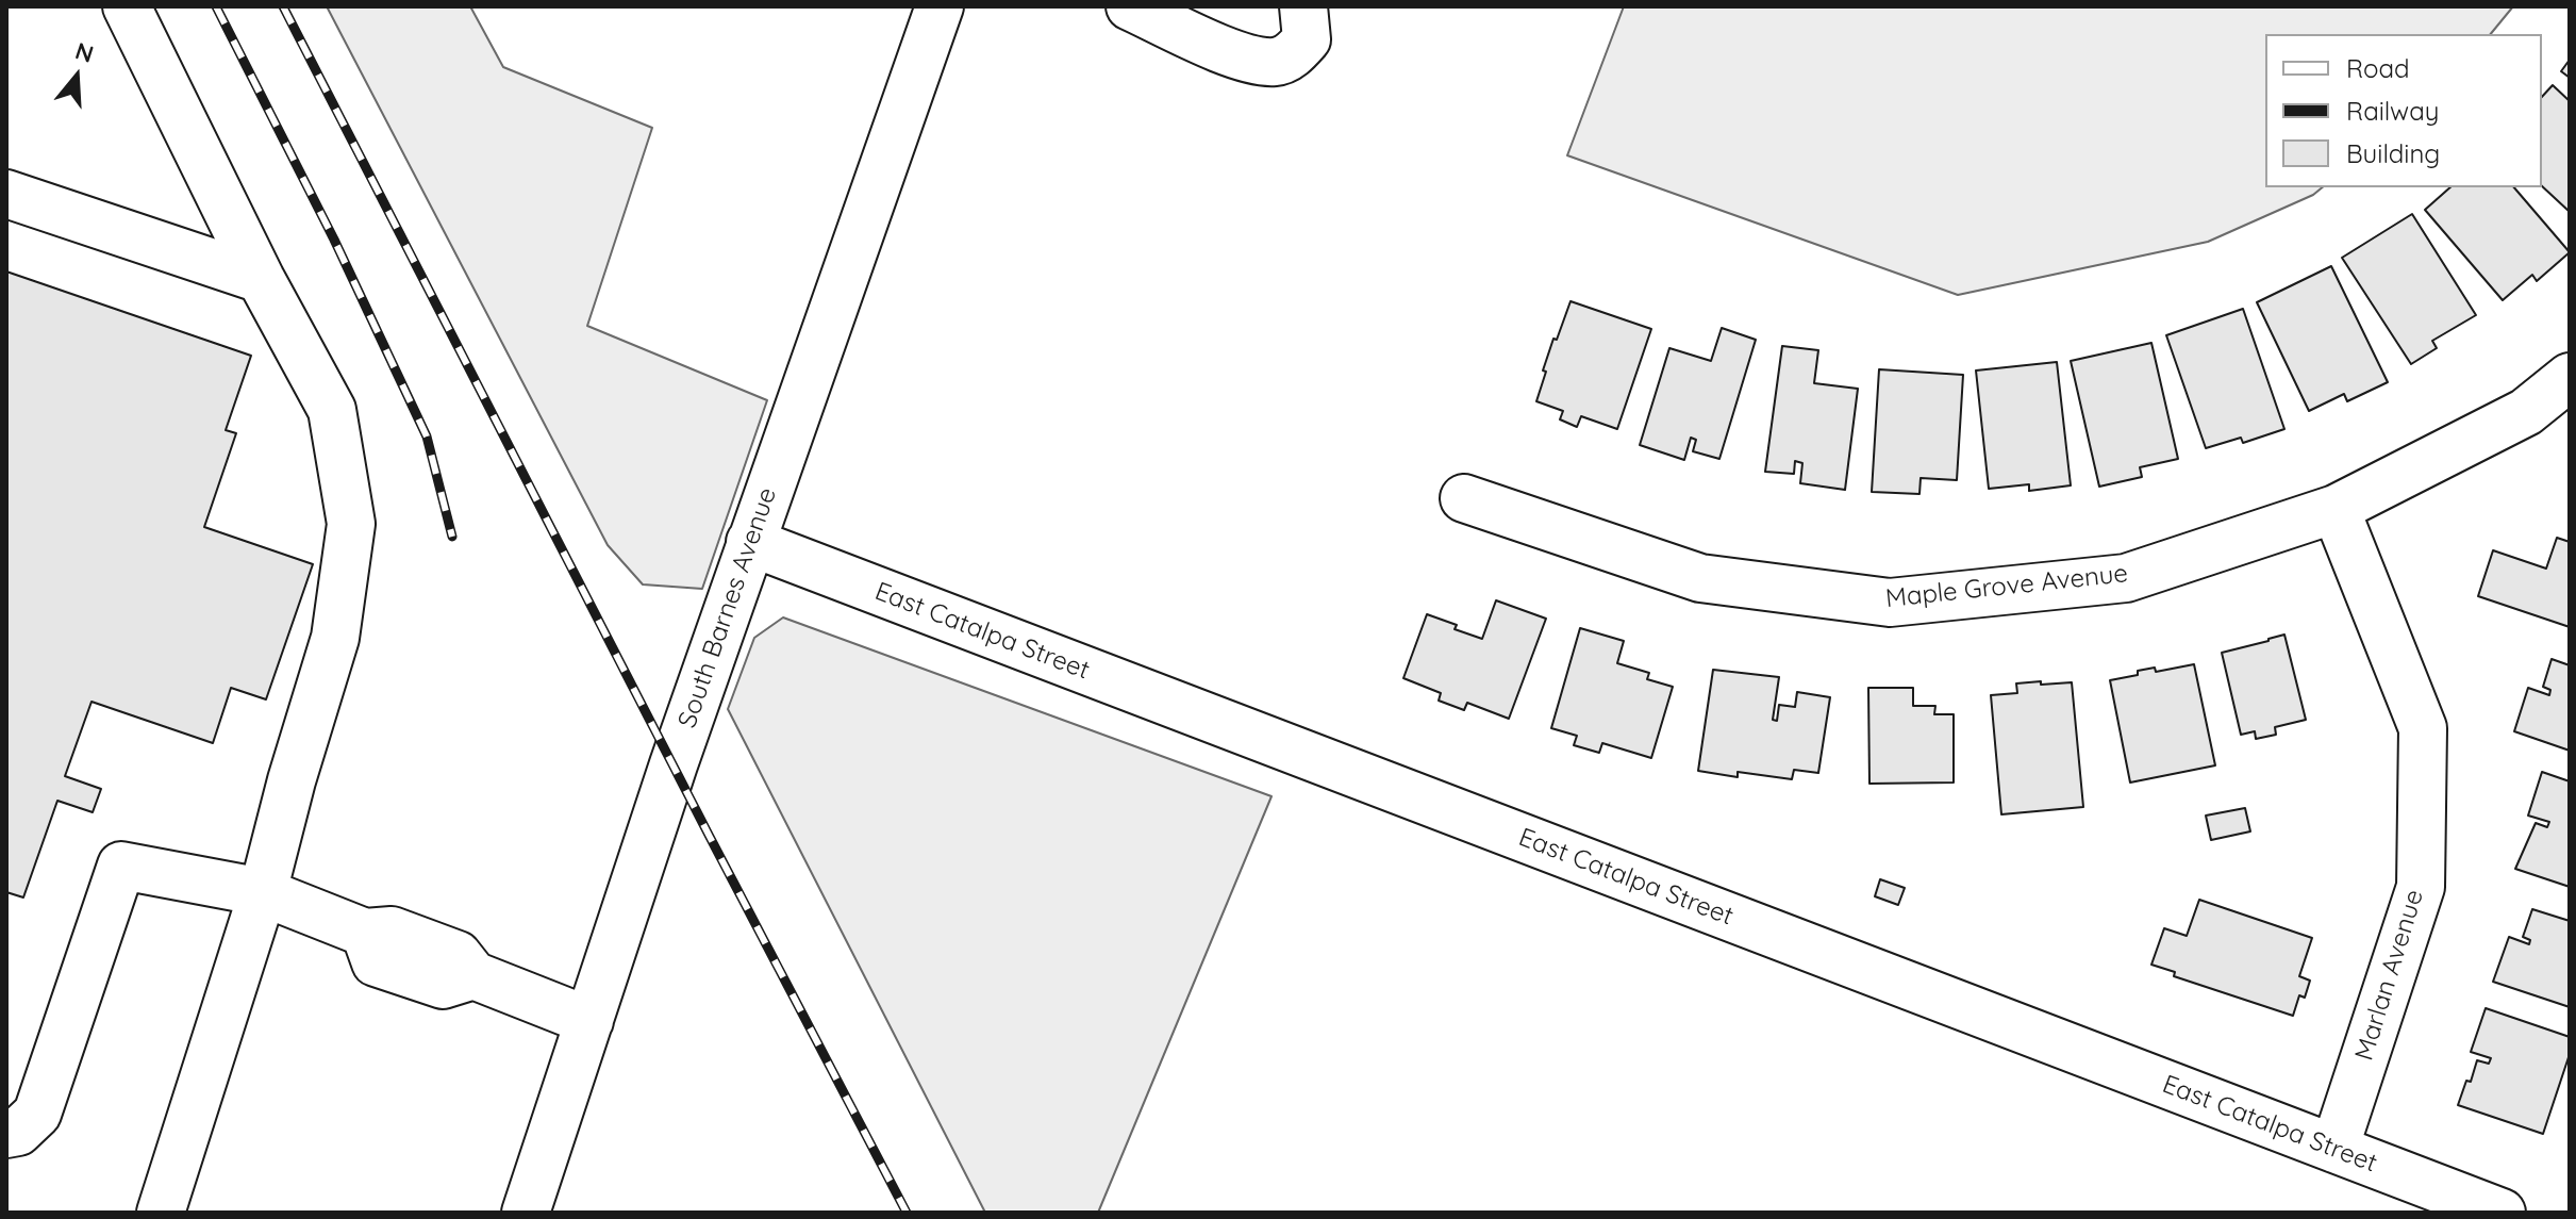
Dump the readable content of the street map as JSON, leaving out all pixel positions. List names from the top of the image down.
{
  "streets": {
    "street": [
      "Maple Grove Avenue",
      "South Barnes Avenue",
      "East Catalpa Street",
      "Marlan Avenue"
    ]
  },
  "crossings": [
    ["Maple Grove Avenue", "Marlan Avenue"],
    ["South Barnes Avenue", "East Catalpa Street"],
    ["East Catalpa Street", "Marlan Avenue"]
  ],
  "legend": ["Road", "Railway", "Building"],
  "north": "top"
}
